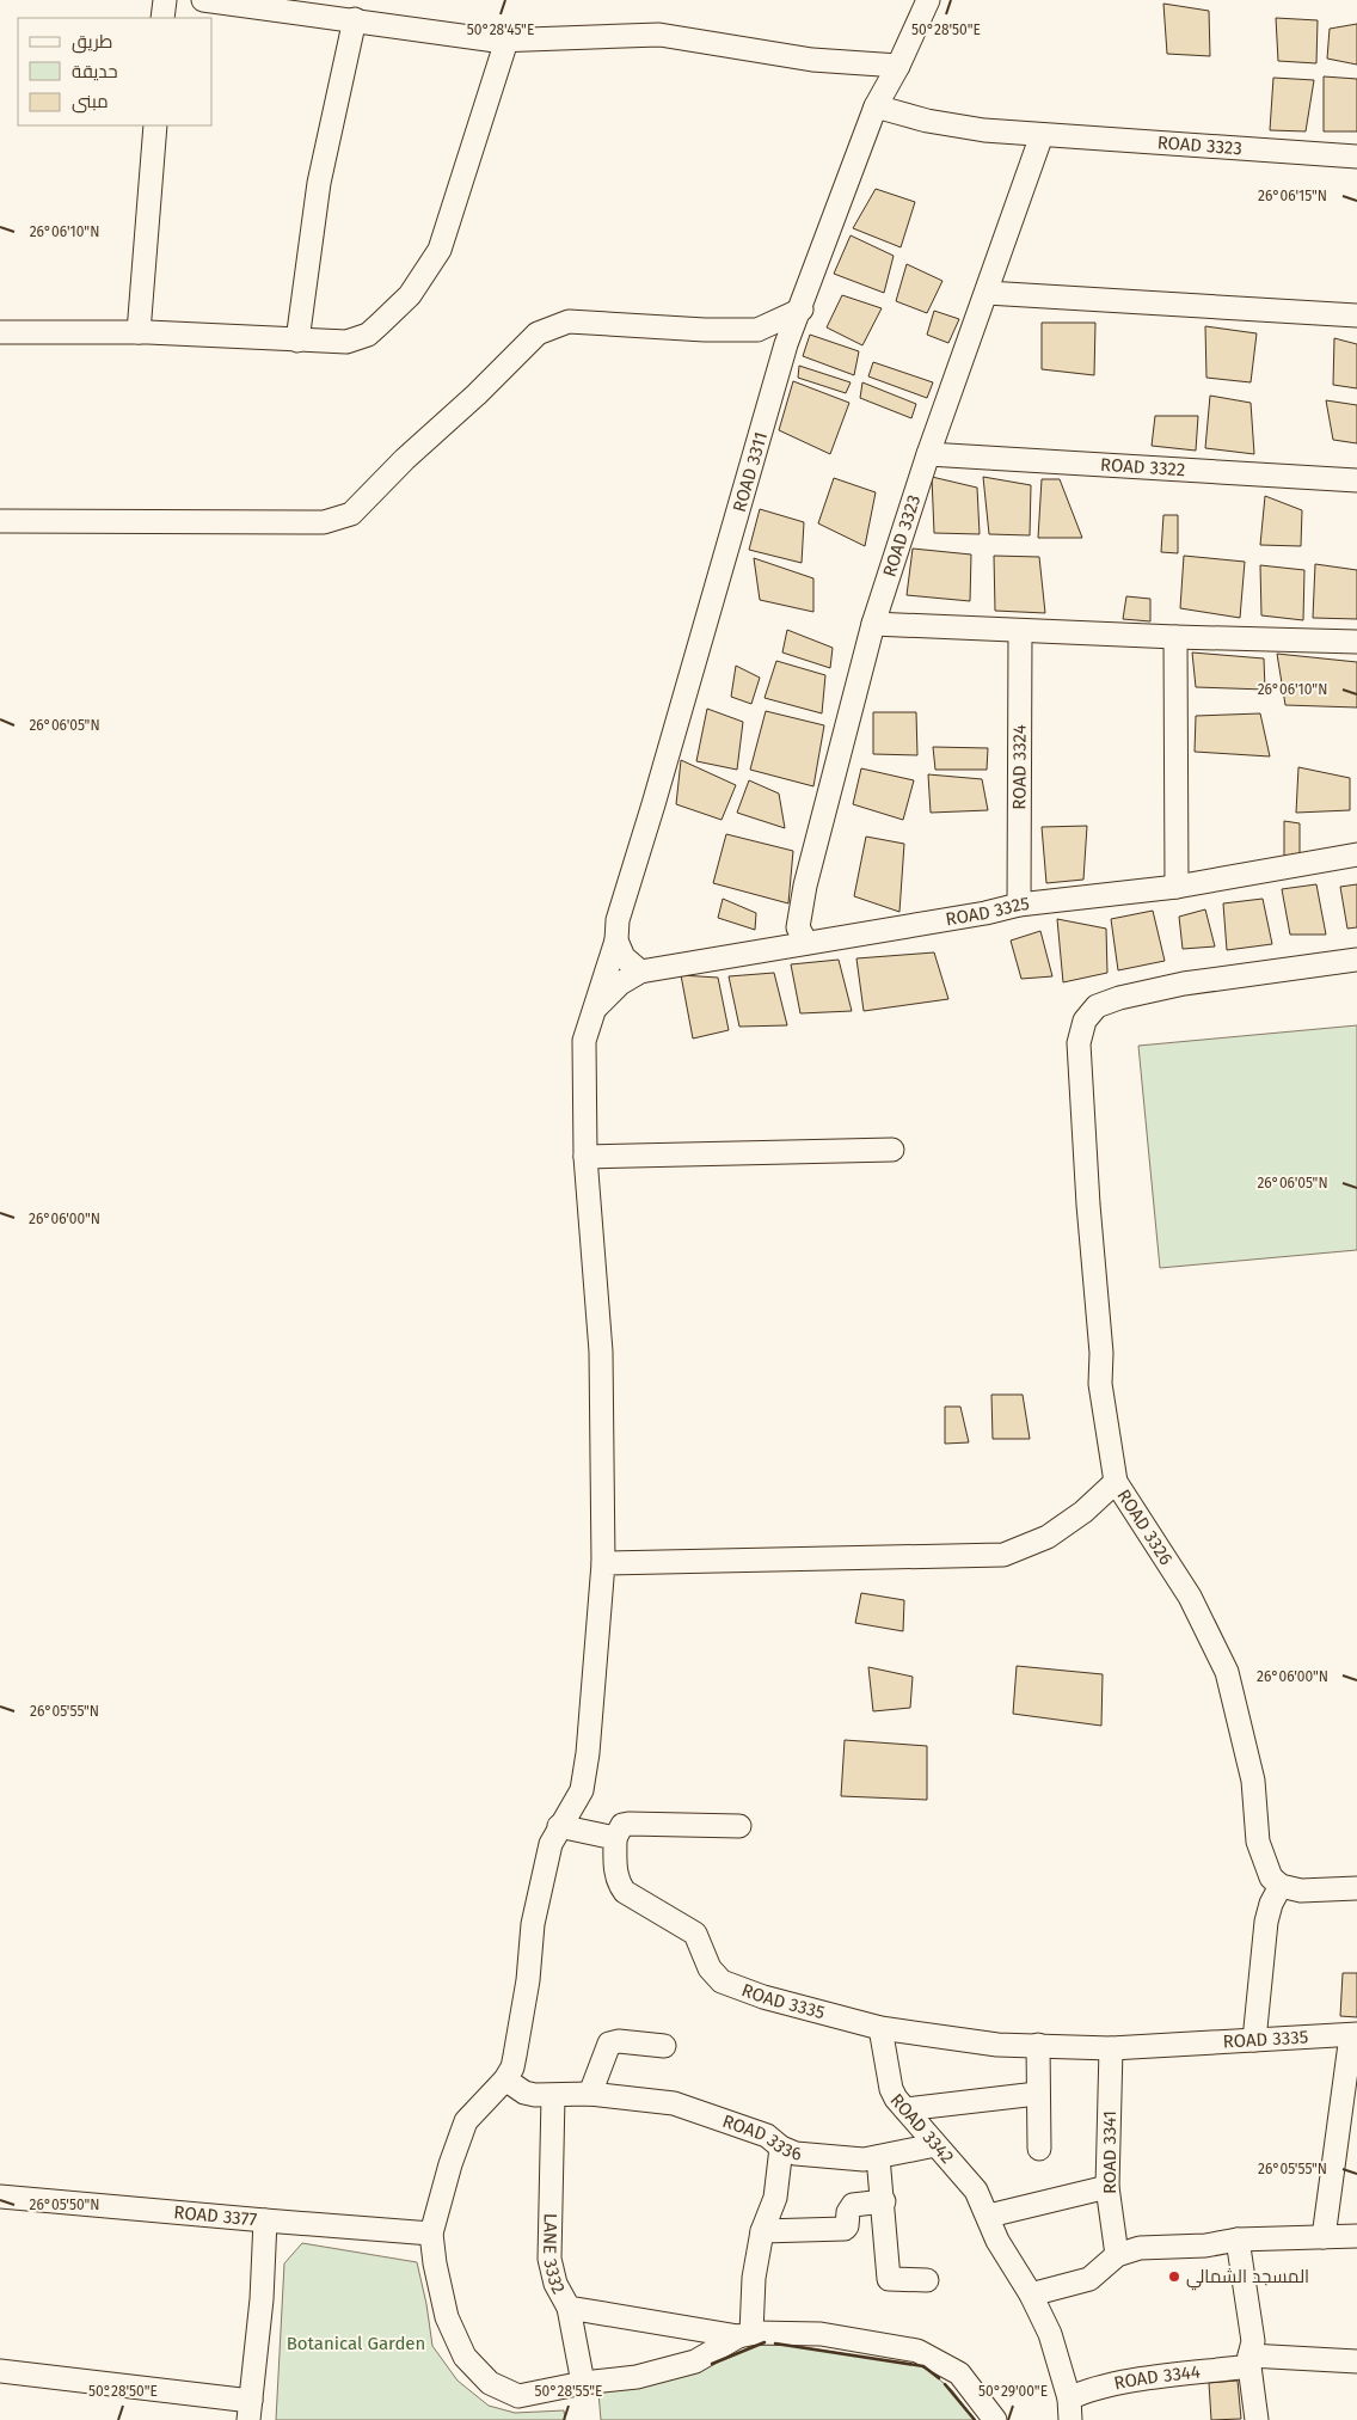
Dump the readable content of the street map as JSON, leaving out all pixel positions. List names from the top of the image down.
{
  "streets": {
    "street": [
      "ROAD 3323",
      "ROAD 3322",
      "ROAD 3311",
      "ROAD 3324",
      "ROAD 3325",
      "ROAD 3326",
      "ROAD 3335",
      "ROAD 3342",
      "ROAD 3336",
      "ROAD 3341",
      "ROAD 3377",
      "LANE 3332",
      "ROAD 3344"
    ]
  },
  "crossings": [
    ["ROAD 3323", "ROAD 3322"],
    ["ROAD 3323", "ROAD 3311"],
    ["ROAD 3323", "ROAD 3325"],
    ["ROAD 3311", "ROAD 3325"],
    ["ROAD 3311", "ROAD 3336"],
    ["ROAD 3324", "ROAD 3325"],
    ["ROAD 3335", "ROAD 3342"],
    ["ROAD 3335", "ROAD 3341"],
    ["ROAD 3342", "ROAD 3336"],
    ["ROAD 3342", "ROAD 3344"],
    ["ROAD 3336", "LANE 3332"]
  ],
  "parks": ["Botanical Garden"],
  "places": ["المسجد الشمالي"],
  "legend": ["طريق", "حديقة", "مبنى"],
  "coordinates": [
    "50°28'45\"E",
    "50°28'50\"E",
    "26°06'15\"N",
    "26°06'10\"N",
    "26°06'05\"N",
    "26°06'00\"N",
    "26°05'55\"N",
    "26°05'50\"N",
    "50°28'55\"E",
    "50°29'00\"E"
  ]
}
